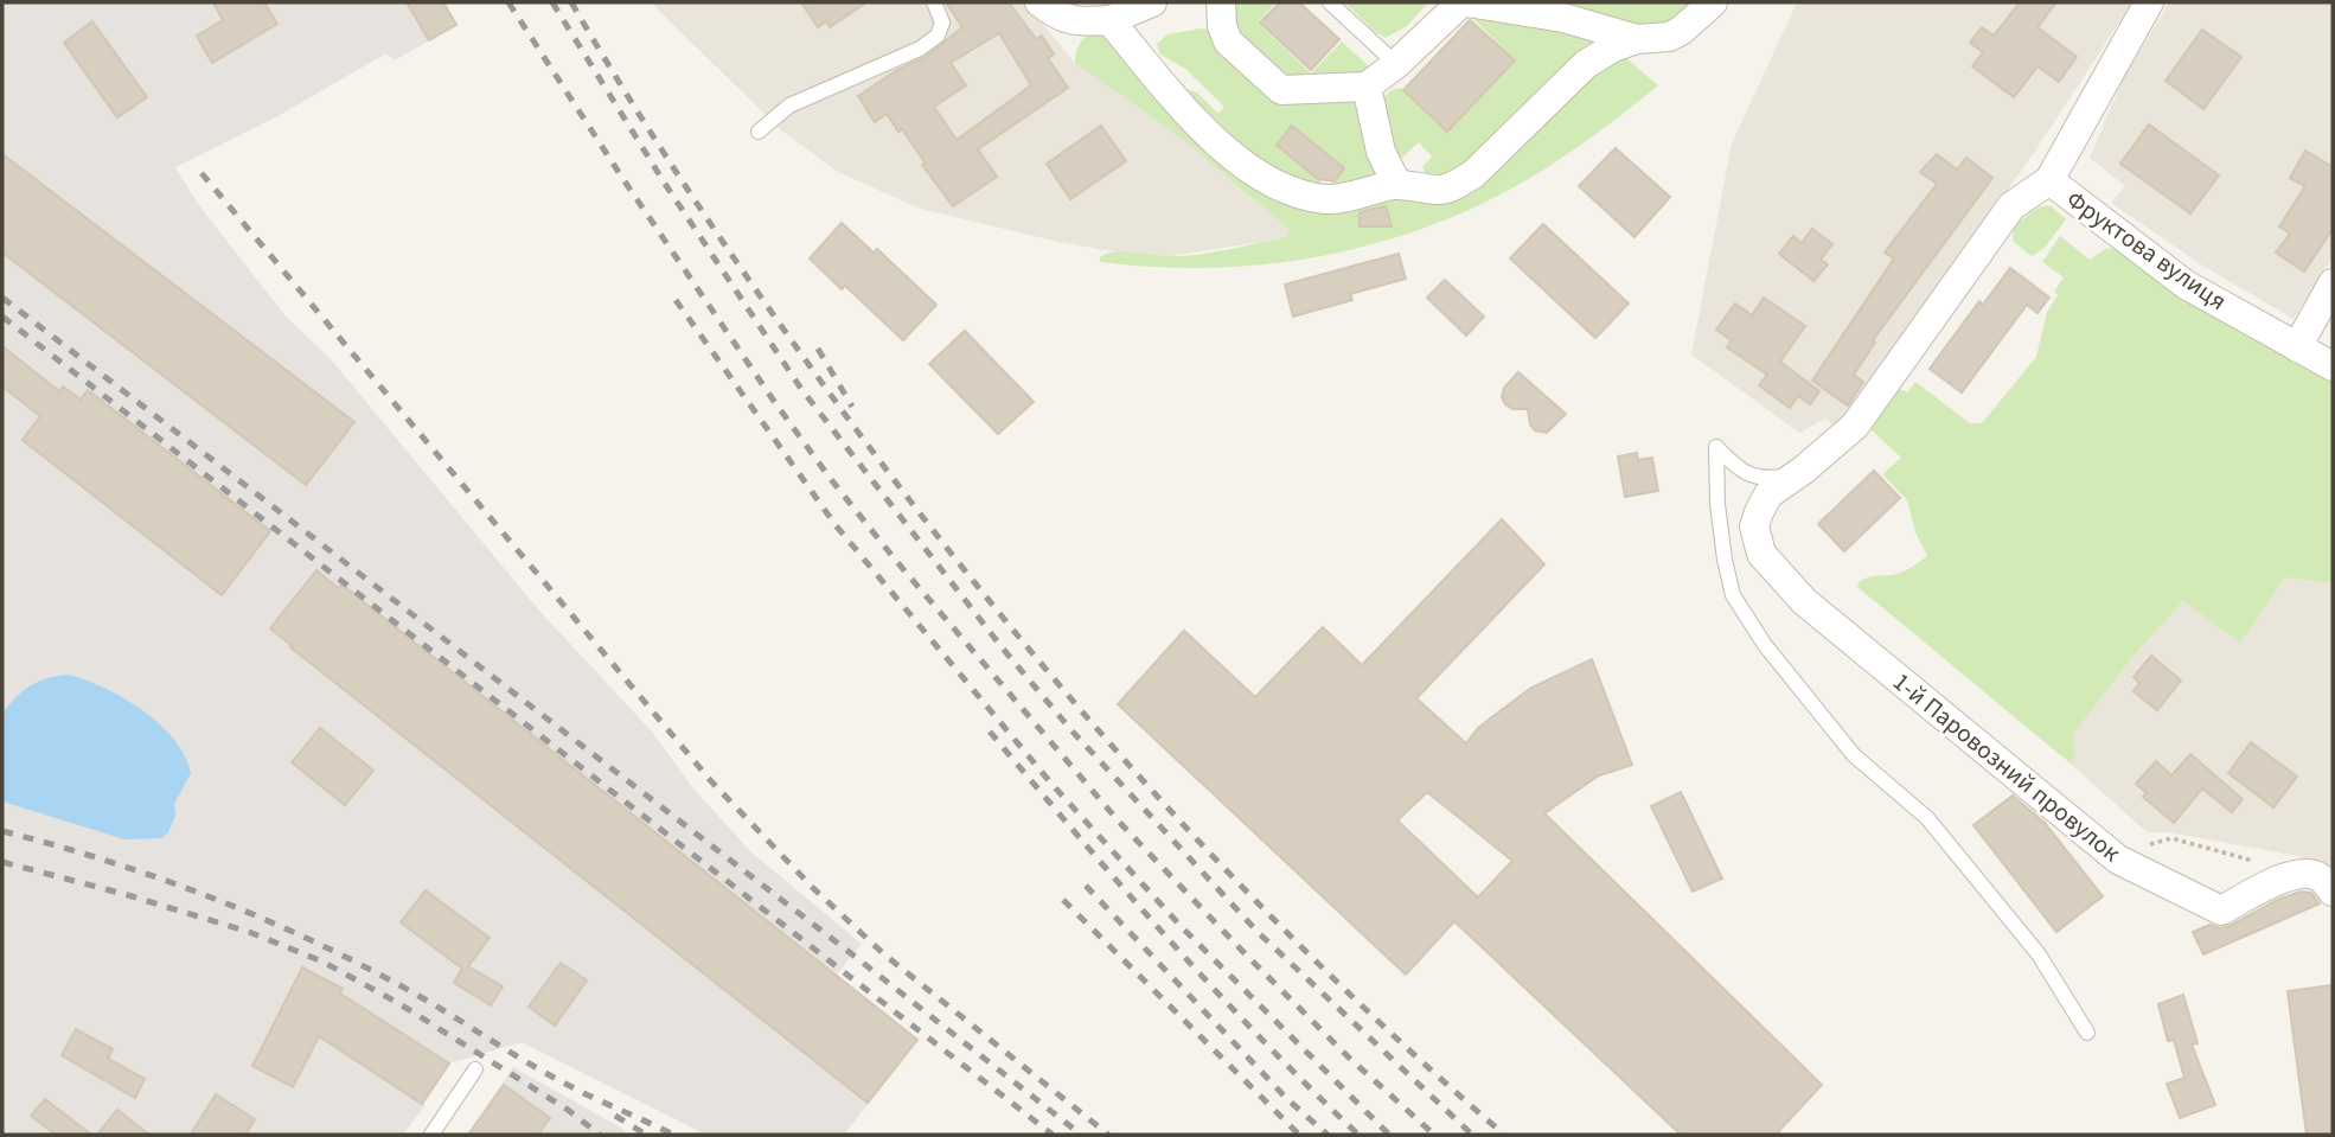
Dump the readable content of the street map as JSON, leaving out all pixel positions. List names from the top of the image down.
{
  "streets": {
    "street": ["Фруктова вулиця", "1-й Паровозний провулок"]
  }
}
